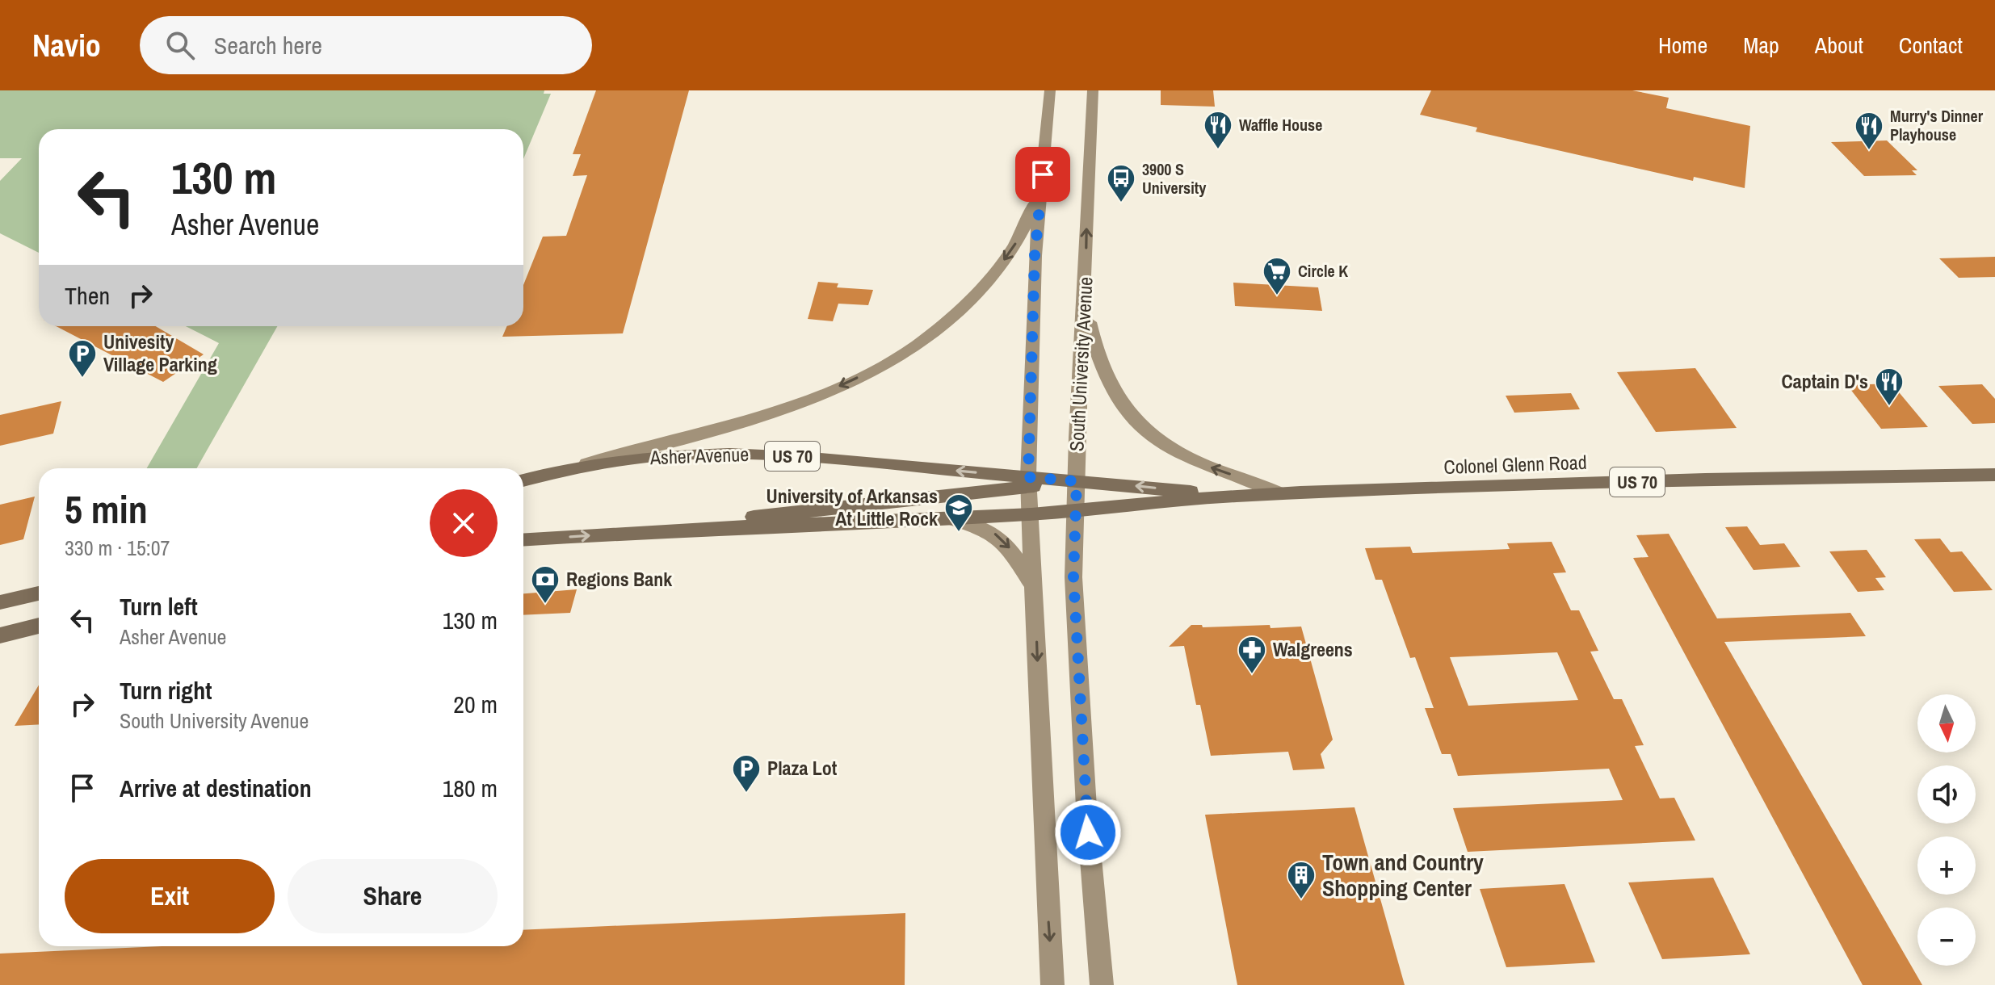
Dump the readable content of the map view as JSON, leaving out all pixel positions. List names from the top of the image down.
{
  "streets": {
    "main road": [
      "South University Avenue",
      "Asher Avenue",
      "US 70",
      "Colonel Glenn Road"
    ]
  },
  "crossings": [
    ["South University Avenue", "US 70"],
    ["South University Avenue", "Colonel Glenn Road"],
    ["Asher Avenue", "Colonel Glenn Road"],
    ["US 70", "Colonel Glenn Road"]
  ],
  "places": {
    "restaurant": ["Waffle House", "Murry's Dinner Playhouse", "Captain D's"],
    "bus stop": ["3900 S University"],
    "supermarket": ["Circle K"],
    "parking": ["Univesity Village Parking", "Plaza Lot"],
    "school or university": ["University of Arkansas At Little Rock"],
    "bank": ["Regions Bank"],
    "pharmacy": ["Walgreens"],
    "building": ["Town and Country Shopping Center"]
  },
  "north": "bottom",
  "page": {
    "header": "Navio",
    "search": "Search here",
    "nav": [
      "Home",
      "Map",
      "About",
      "Contact"
    ],
    "turn": ["130 m", "Asher Avenue"],
    "then": "Then",
    "heading": ["5 min", "330 m · 15:07"],
    "list": [
      {
        "name": "Turn left",
        "note": "Asher Avenue",
        "value": "130 m"
      },
      {
        "name": "Turn right",
        "note": "South University Avenue",
        "value": "20 m"
      },
      {
        "name": "Arrive at destination",
        "value": "180 m"
      }
    ],
    "map_buttons": ["+", "−"],
    "buttons": ["Exit", "Share"]
  }
}
